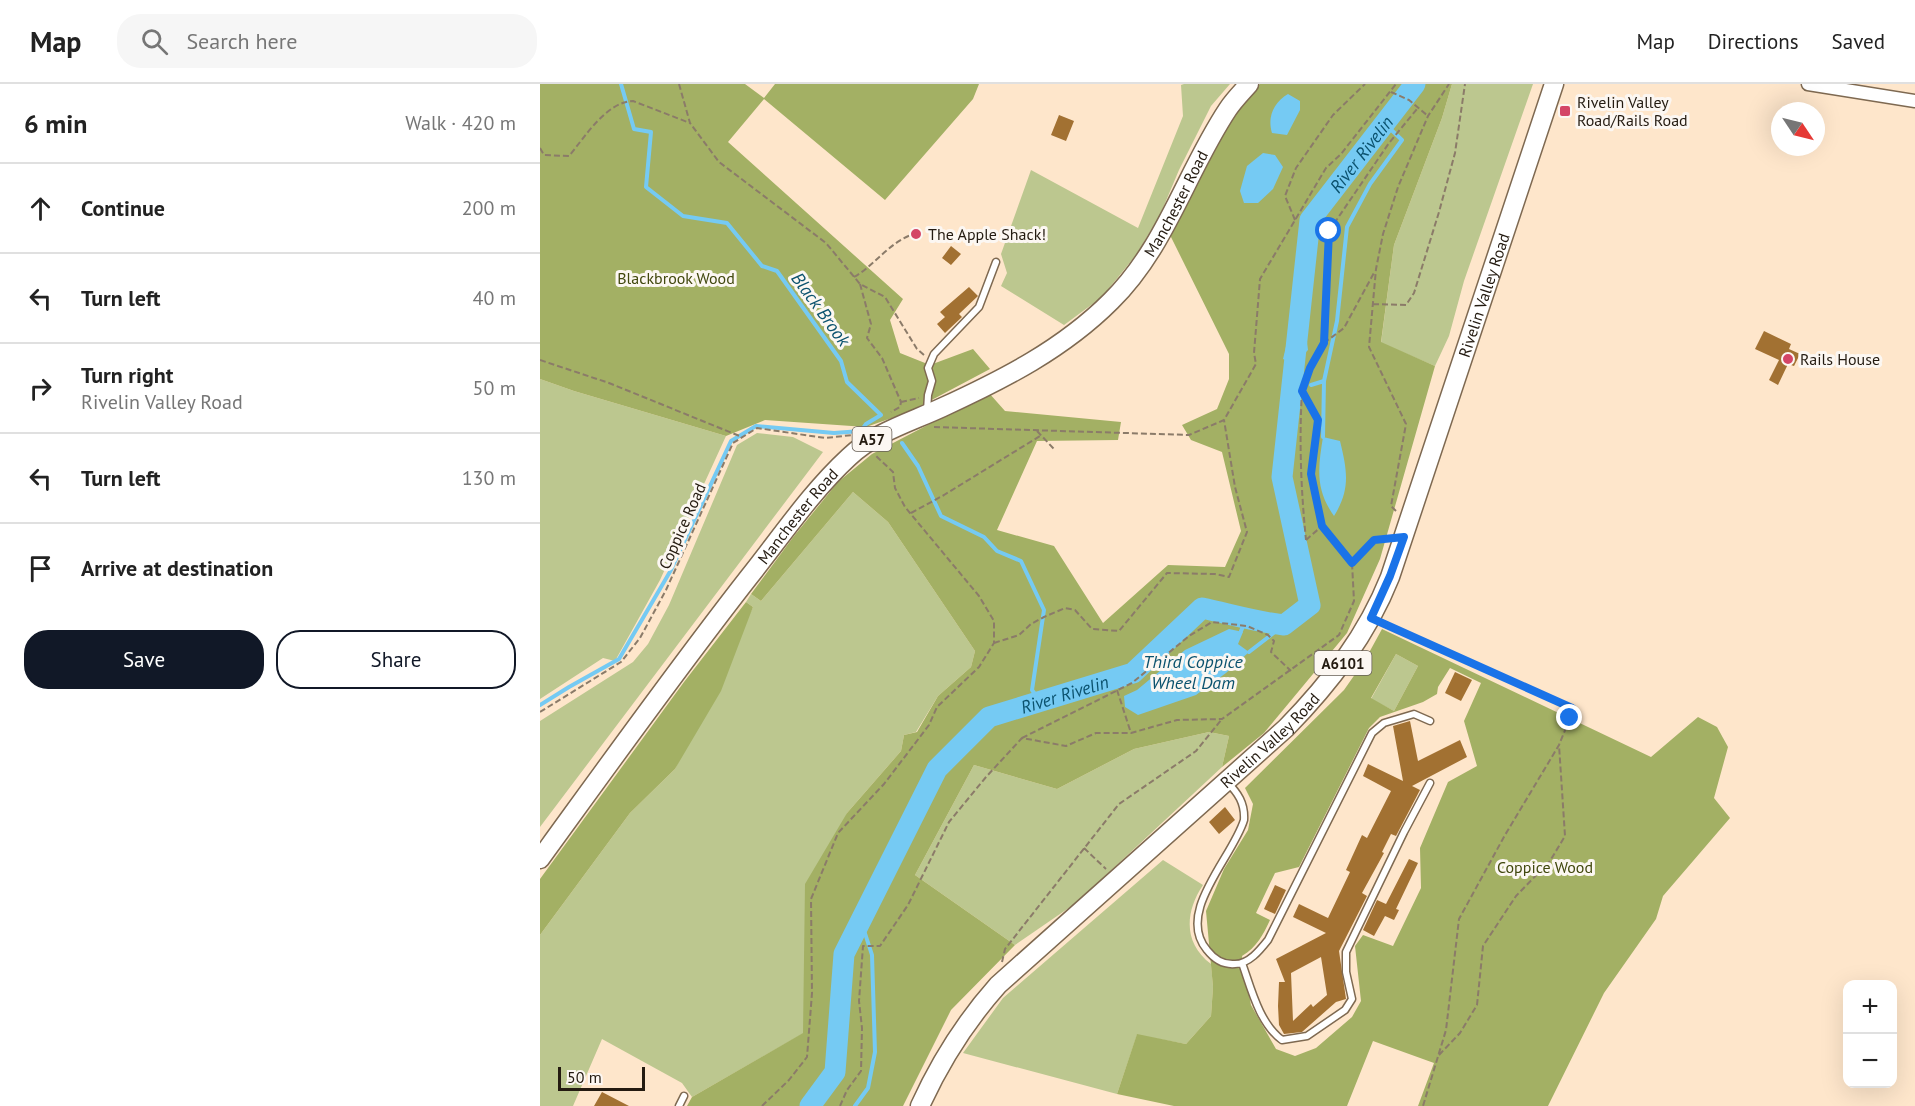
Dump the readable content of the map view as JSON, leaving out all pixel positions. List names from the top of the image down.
{
  "streets": {
    "main road": [
      "Manchester Road",
      "Rivelin Valley Road",
      "A57",
      "A6101"
    ],
    "path": ["Coppice Road"]
  },
  "water": ["River Rivelin", "Black Brook", "Third Coppice Wheel Dam"],
  "parks": ["Blackbrook Wood", "Coppice Wood"],
  "places": {
    "transit": ["Rivelin Valley Road/Rails Road"],
    "other": ["The Apple Shack!", "Rails House"]
  },
  "scale_bar": "50 m",
  "north": "bottom right",
  "page": {
    "header": "Map",
    "search": "Search here",
    "nav": ["Map", "Directions", "Saved"],
    "heading": ["6 min", "Walk · 420 m"],
    "list": [
      ["Continue", "200 m"],
      ["Turn left", "40 m"],
      ["Turn right", "Rivelin Valley Road", "50 m"],
      ["Turn left", "130 m"],
      "Arrive at destination"
    ],
    "buttons": ["Save", "Share"],
    "map_buttons": ["+", "−"],
    "scale": "50 m"
  }
}
